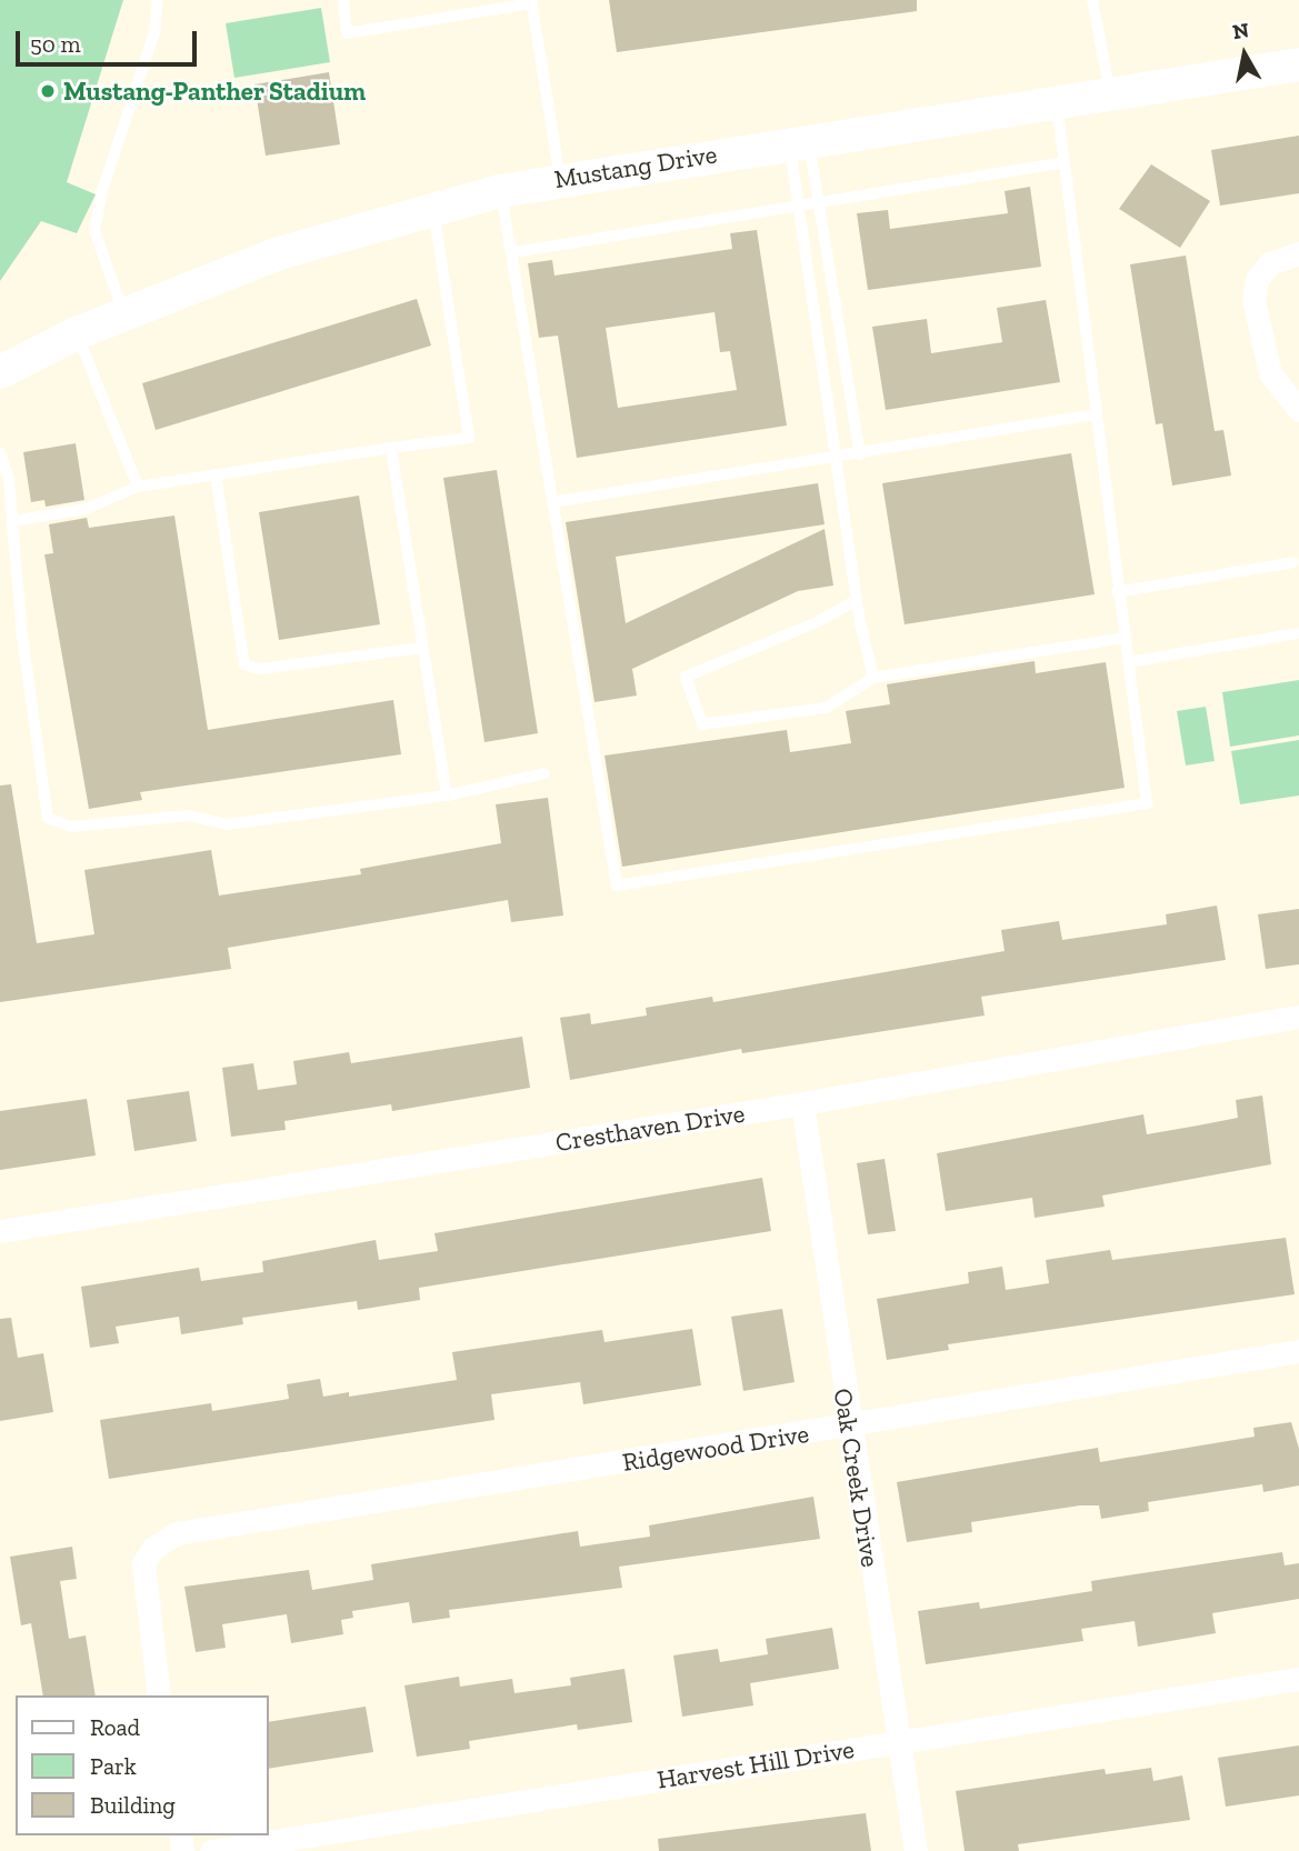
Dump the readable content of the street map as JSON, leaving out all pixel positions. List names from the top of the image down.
{
  "streets": {
    "main road": ["Mustang Drive"],
    "street": [
      "Cresthaven Drive",
      "Ridgewood Drive",
      "Oak Creek Drive",
      "Harvest Hill Drive"
    ]
  },
  "crossings": [
    ["Cresthaven Drive", "Oak Creek Drive"],
    ["Ridgewood Drive", "Oak Creek Drive"],
    ["Oak Creek Drive", "Harvest Hill Drive"]
  ],
  "places": ["Mustang-Panther Stadium"],
  "legend": ["Road", "Park", "Building"],
  "scale_bar": "50 m",
  "north": "top"
}
